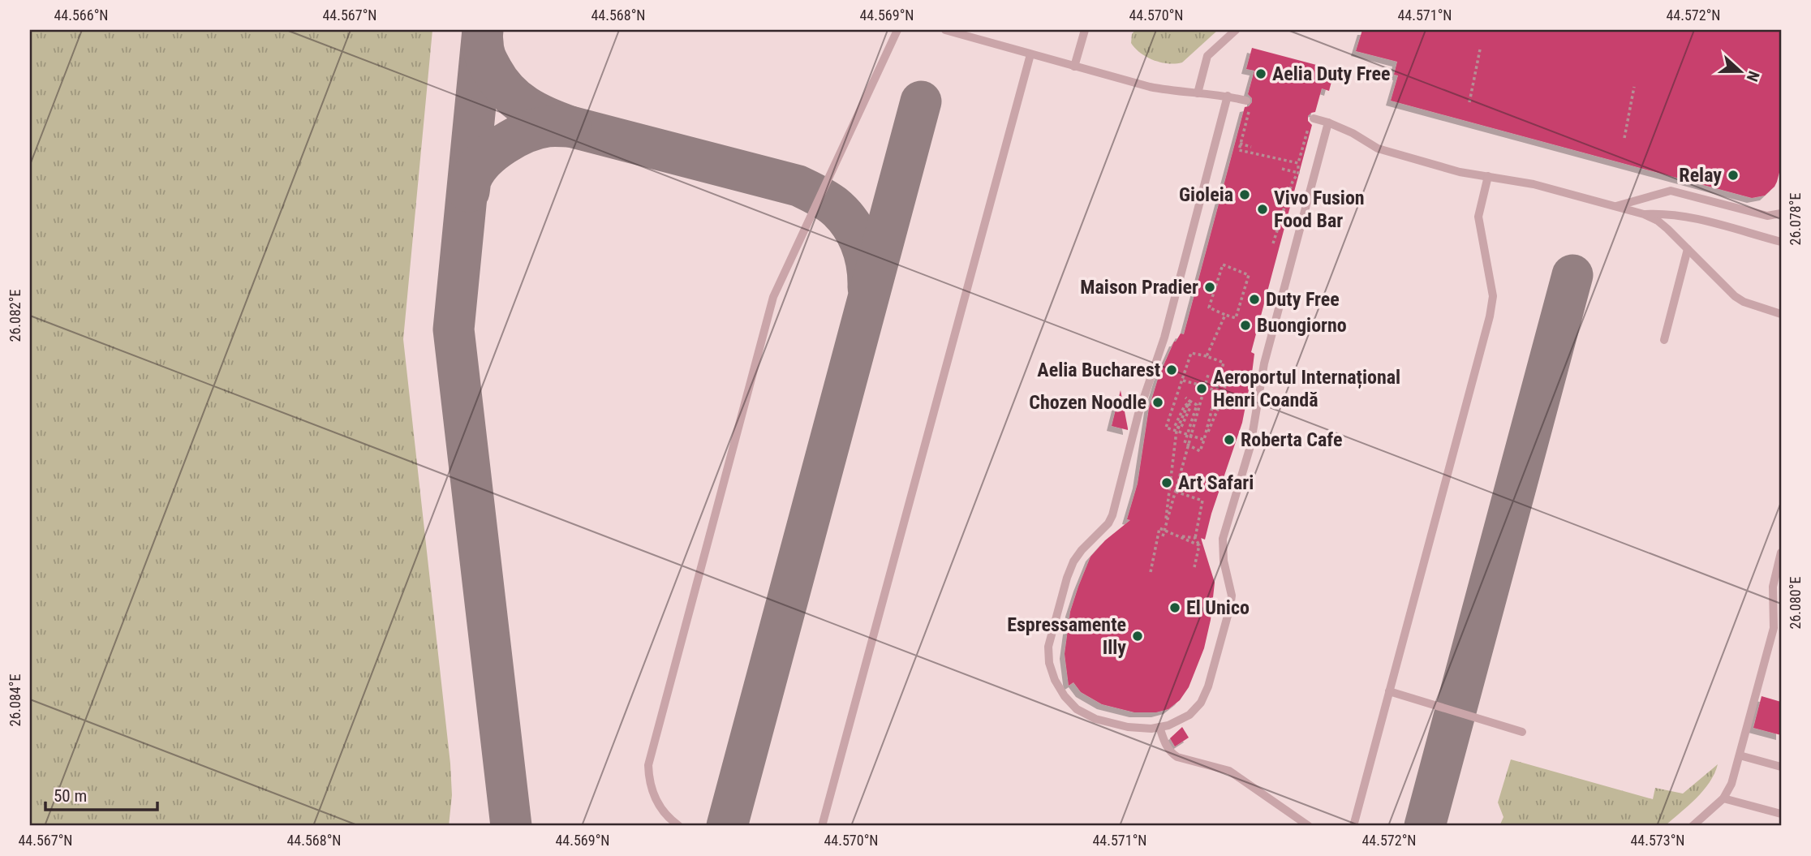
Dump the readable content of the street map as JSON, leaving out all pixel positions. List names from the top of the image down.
{
  "places": [
    "Aelia Duty Free",
    "Relay",
    "Gioleia",
    "Vivo Fusion Food Bar",
    "Maison Pradier",
    "Duty Free",
    "Buongiorno",
    "Aelia Bucharest",
    "Aeroportul Internațional Henri Coandă",
    "Chozen Noodle",
    "Roberta Cafe",
    "Art Safari",
    "El Unico",
    "Espressamente Illy"
  ],
  "scale_bar": "50 m",
  "north": "right",
  "coordinates": [
    "44.566°N",
    "44.567°N",
    "44.568°N",
    "44.569°N",
    "44.570°N",
    "44.571°N",
    "44.572°N",
    "26.078°E",
    "26.082°E",
    "26.080°E",
    "26.084°E",
    "44.573°N"
  ]
}
